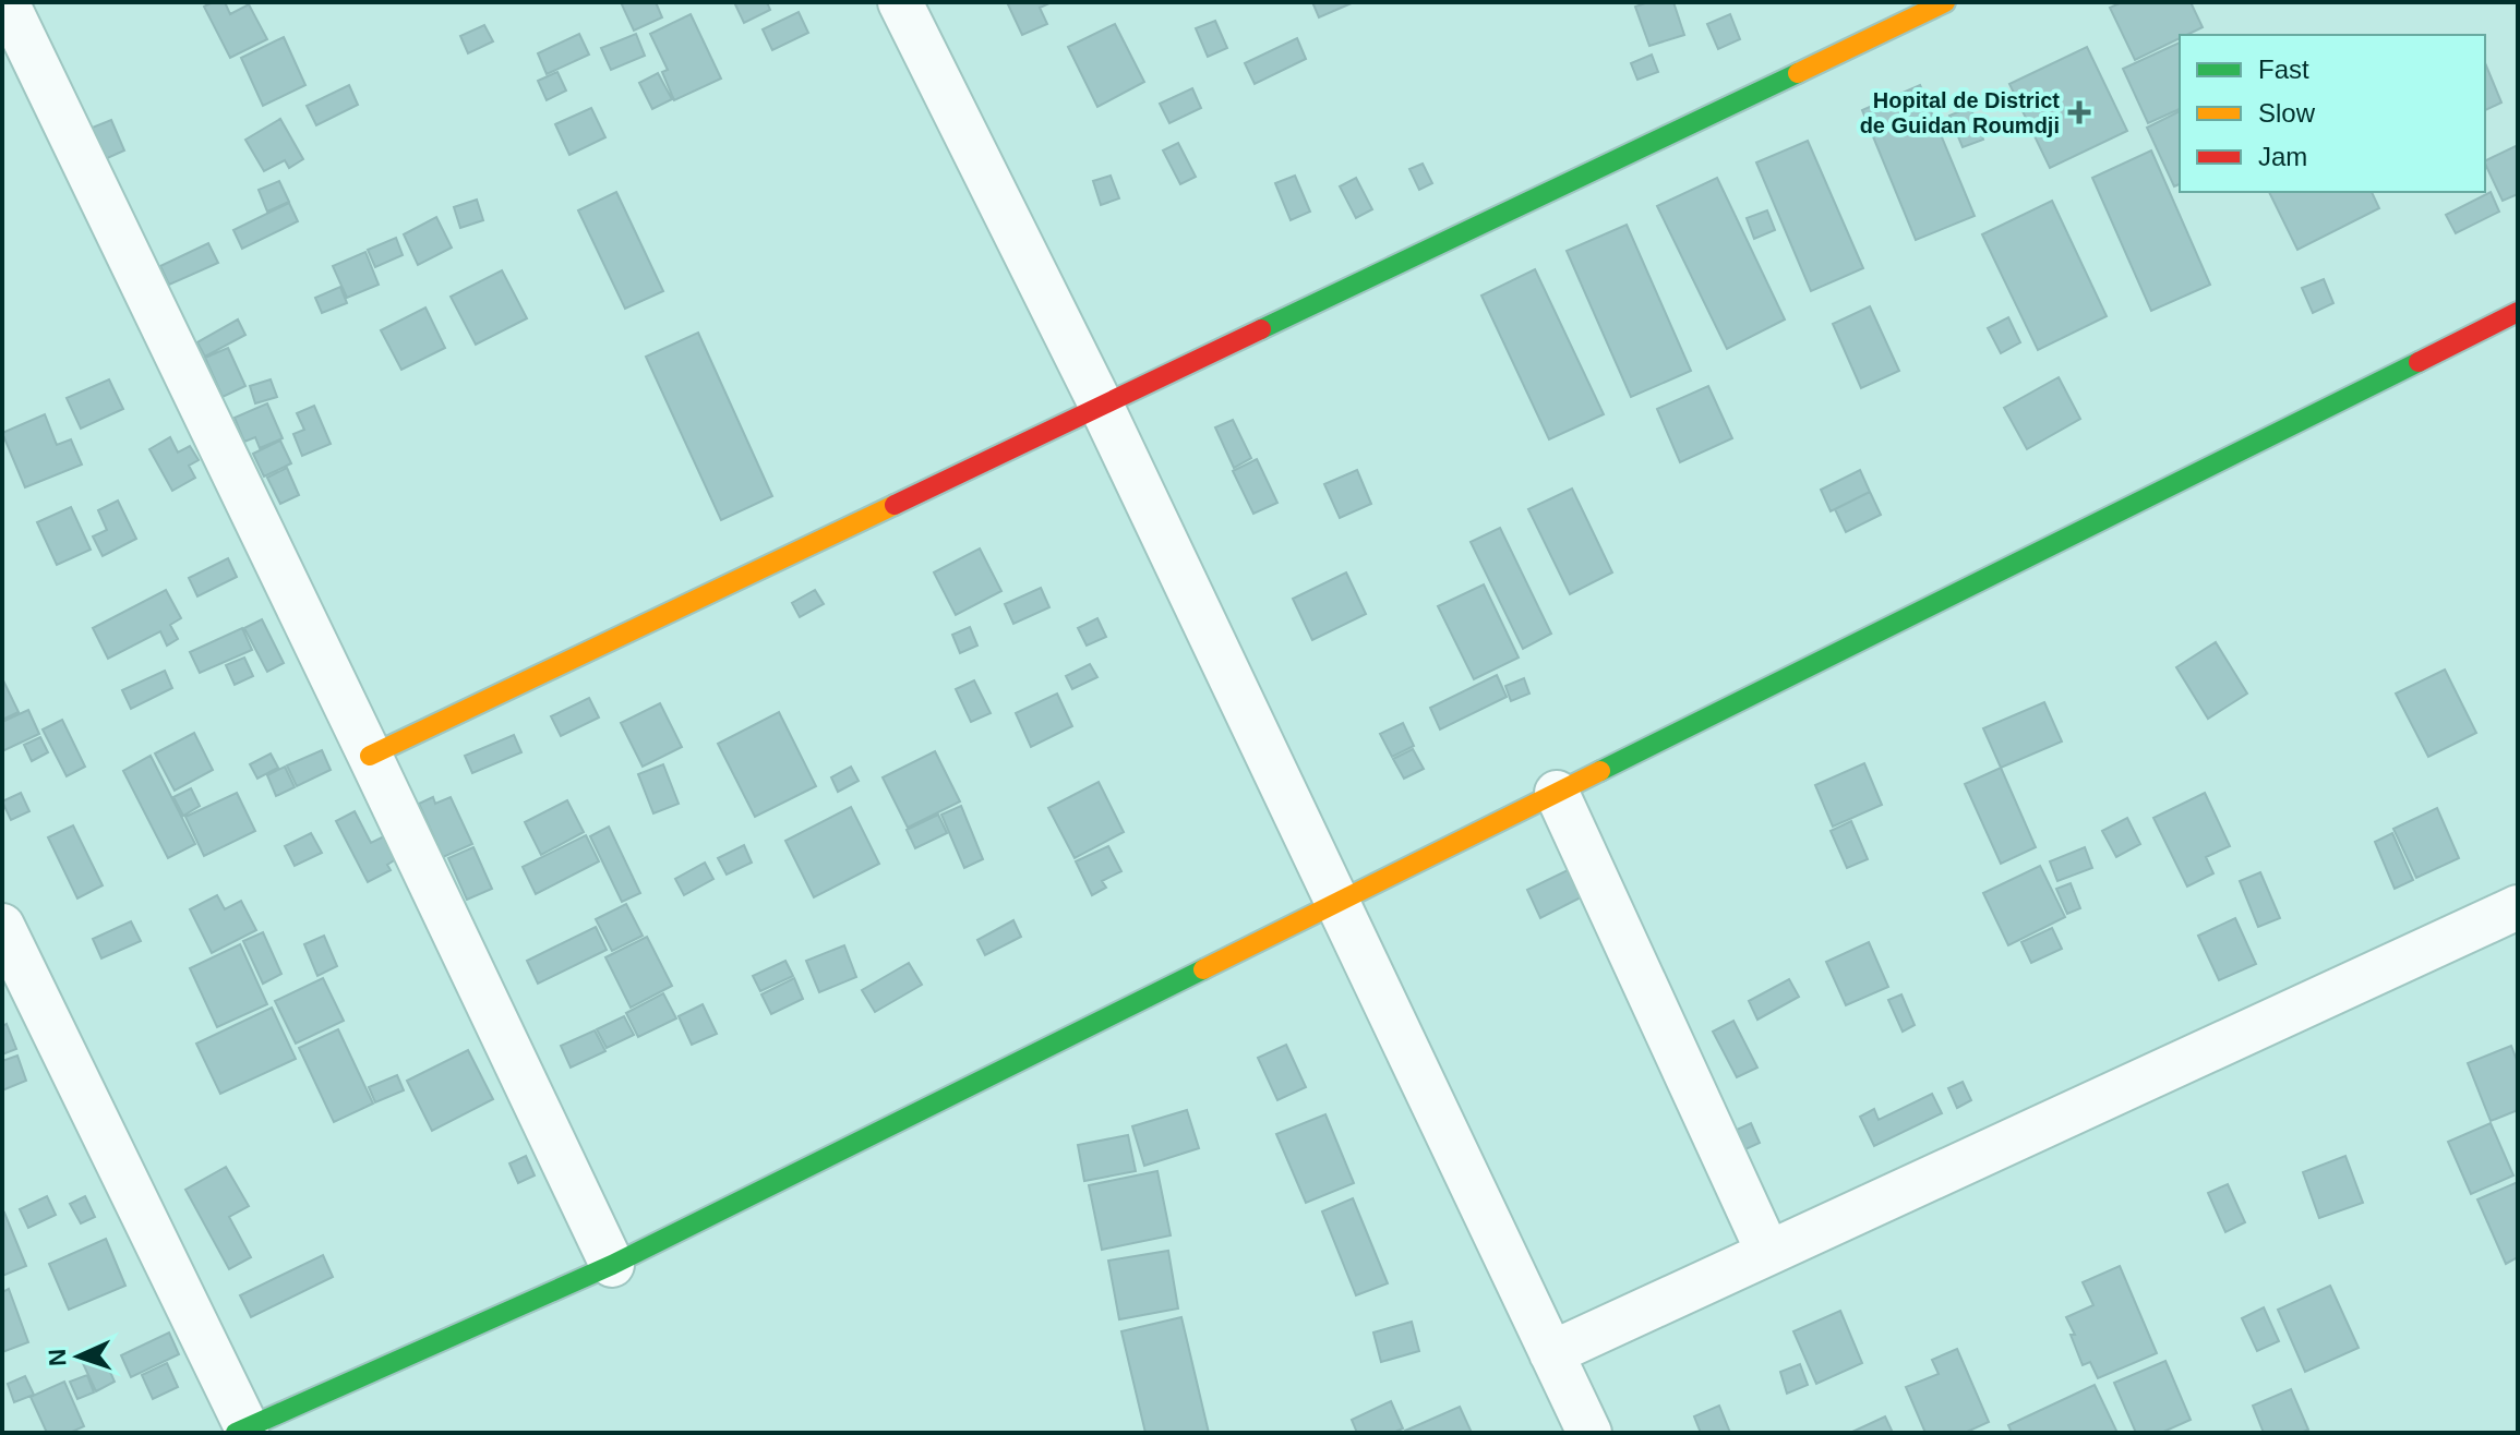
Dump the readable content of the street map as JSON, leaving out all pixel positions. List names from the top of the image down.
{
  "places": {
    "health": ["Hopital de District de Guidan Roumdji"]
  },
  "legend": ["Fast", "Slow", "Jam"],
  "north": "left"
}
